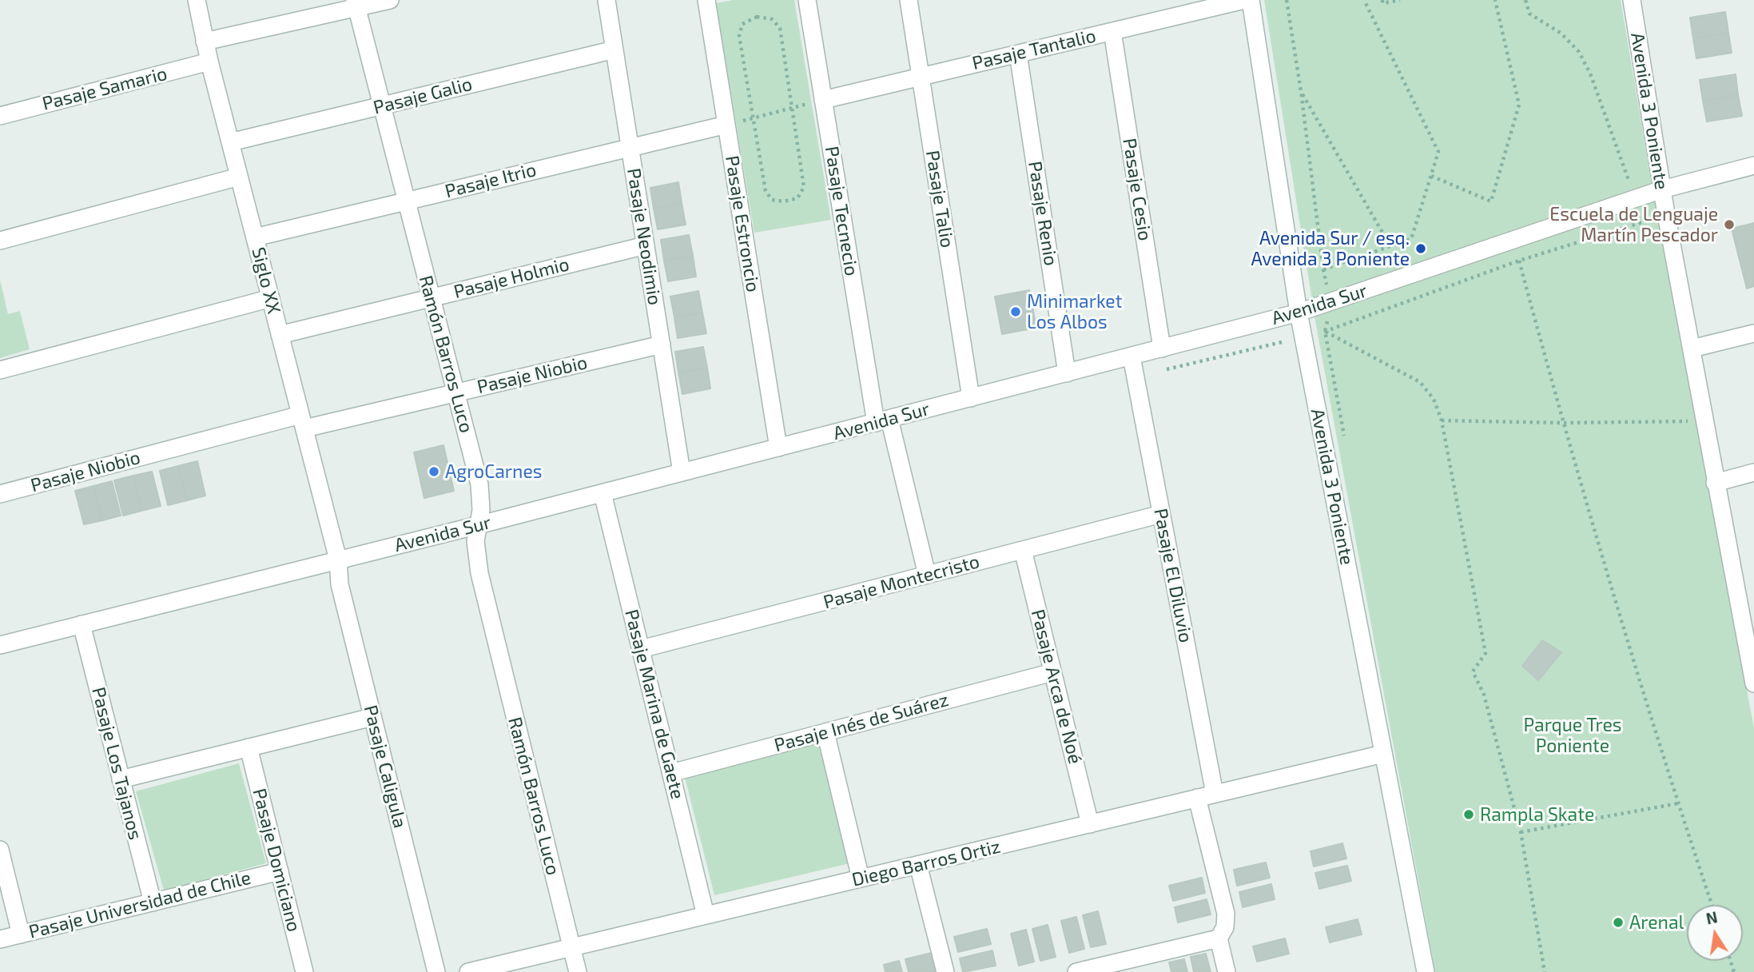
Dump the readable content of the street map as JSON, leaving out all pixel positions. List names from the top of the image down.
{
  "streets": {
    "street": [
      "Pasaje Tantalio",
      "Pasaje Samario",
      "Pasaje Galio",
      "Avenida 3 Poniente",
      "Pasaje Itrio",
      "Pasaje Cesio",
      "Pasaje Talio",
      "Pasaje Tecnecio",
      "Pasaje Renio",
      "Pasaje Estroncio",
      "Pasaje Neodimio",
      "Pasaje Holmio",
      "Siglo XX",
      "Avenida Sur",
      "Ramón Barros Luco",
      "Pasaje Niobio",
      "Pasaje El Diluvio",
      "Pasaje Montecristo",
      "Pasaje Arca de Noé",
      "Pasaje Marina de Gaete",
      "Pasaje Inés de Suárez",
      "Pasaje Los Tajanos",
      "Pasaje Caligula",
      "Pasaje Domiciano",
      "Diego Barros Ortiz",
      "Pasaje Universidad de Chile"
    ]
  },
  "crossings": [
    ["Pasaje Tantalio", "Pasaje Cesio"],
    ["Pasaje Tantalio", "Pasaje Talio"],
    ["Pasaje Tantalio", "Pasaje Tecnecio"],
    ["Pasaje Tantalio", "Pasaje Renio"],
    ["Pasaje Samario", "Siglo XX"],
    ["Pasaje Galio", "Pasaje Neodimio"],
    ["Pasaje Galio", "Siglo XX"],
    ["Pasaje Galio", "Ramón Barros Luco"],
    ["Avenida 3 Poniente", "Avenida Sur"],
    ["Avenida 3 Poniente", "Diego Barros Ortiz"],
    ["Pasaje Itrio", "Pasaje Estroncio"],
    ["Pasaje Itrio", "Pasaje Neodimio"],
    ["Pasaje Itrio", "Siglo XX"],
    ["Pasaje Itrio", "Ramón Barros Luco"],
    ["Pasaje Cesio", "Avenida Sur"],
    ["Pasaje Talio", "Avenida Sur"],
    ["Pasaje Tecnecio", "Avenida Sur"],
    ["Pasaje Tecnecio", "Pasaje Montecristo"],
    ["Pasaje Renio", "Avenida Sur"],
    ["Pasaje Estroncio", "Avenida Sur"],
    ["Pasaje Neodimio", "Pasaje Holmio"],
    ["Pasaje Neodimio", "Avenida Sur"],
    ["Pasaje Neodimio", "Pasaje Niobio"],
    ["Pasaje Holmio", "Siglo XX"],
    ["Pasaje Holmio", "Ramón Barros Luco"],
    ["Siglo XX", "Avenida Sur"],
    ["Siglo XX", "Pasaje Niobio"],
    ["Siglo XX", "Pasaje Caligula"],
    ["Avenida Sur", "Ramón Barros Luco"],
    ["Avenida Sur", "Pasaje El Diluvio"],
    ["Avenida Sur", "Pasaje Marina de Gaete"],
    ["Avenida Sur", "Pasaje Los Tajanos"],
    ["Avenida Sur", "Pasaje Caligula"],
    ["Ramón Barros Luco", "Pasaje Niobio"],
    ["Ramón Barros Luco", "Diego Barros Ortiz"],
    ["Pasaje El Diluvio", "Pasaje Montecristo"],
    ["Pasaje El Diluvio", "Diego Barros Ortiz"],
    ["Pasaje Montecristo", "Pasaje Arca de Noé"],
    ["Pasaje Montecristo", "Pasaje Marina de Gaete"],
    ["Pasaje Arca de Noé", "Pasaje Inés de Suárez"],
    ["Pasaje Arca de Noé", "Diego Barros Ortiz"],
    ["Pasaje Marina de Gaete", "Pasaje Inés de Suárez"],
    ["Pasaje Marina de Gaete", "Diego Barros Ortiz"],
    ["Pasaje Los Tajanos", "Pasaje Universidad de Chile"],
    ["Pasaje Domiciano", "Pasaje Universidad de Chile"]
  ],
  "parks": ["Parque Tres Poniente"],
  "places": [
    "Escuela de Lenguaje Martín Pescador",
    "Avenida Sur / esq. Avenida 3 Poniente",
    "Minimarket Los Albos",
    "AgroCarnes",
    "Rampla Skate",
    "Arenal"
  ],
  "north": "top"
}
